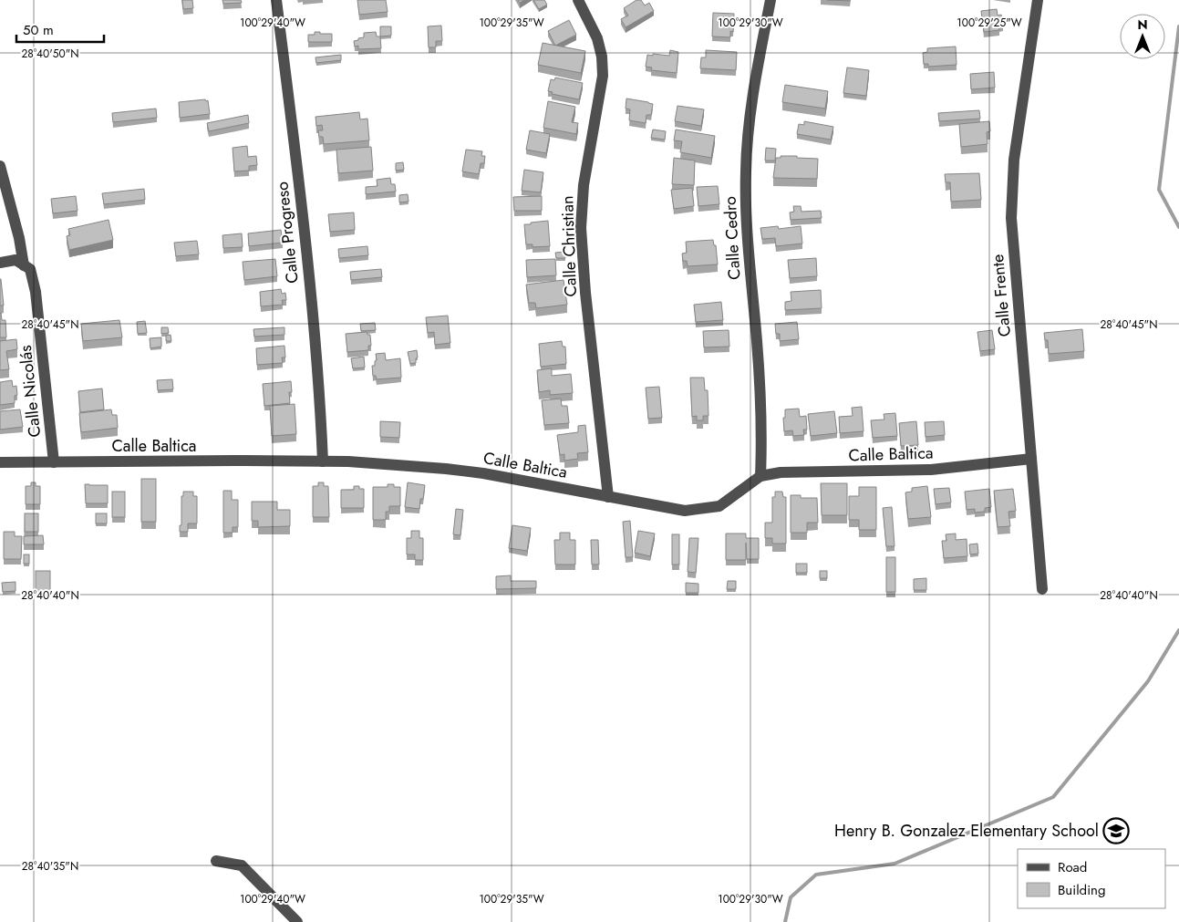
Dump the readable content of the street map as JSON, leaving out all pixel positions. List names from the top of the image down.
{
  "streets": {
    "street": [
      "Calle Progreso",
      "Calle Cedro",
      "Calle Christian",
      "Calle Frente",
      "Calle Nicolás",
      "Calle Baltica"
    ]
  },
  "crossings": [
    ["Calle Progreso", "Calle Baltica"],
    ["Calle Cedro", "Calle Baltica"],
    ["Calle Christian", "Calle Baltica"],
    ["Calle Frente", "Calle Baltica"],
    ["Calle Nicolás", "Calle Baltica"]
  ],
  "places": {
    "school or university": ["Henry B. Gonzalez Elementary School"]
  },
  "legend": ["Road", "Building"],
  "scale_bar": "50 m",
  "north": "top",
  "coordinates": [
    "100°29'40\"W",
    "100°29'35\"W",
    "100°29'30\"W",
    "100°29'25\"W",
    "28°40'50\"N",
    "28°40'45\"N",
    "28°40'40\"N",
    "28°40'35\"N"
  ]
}
